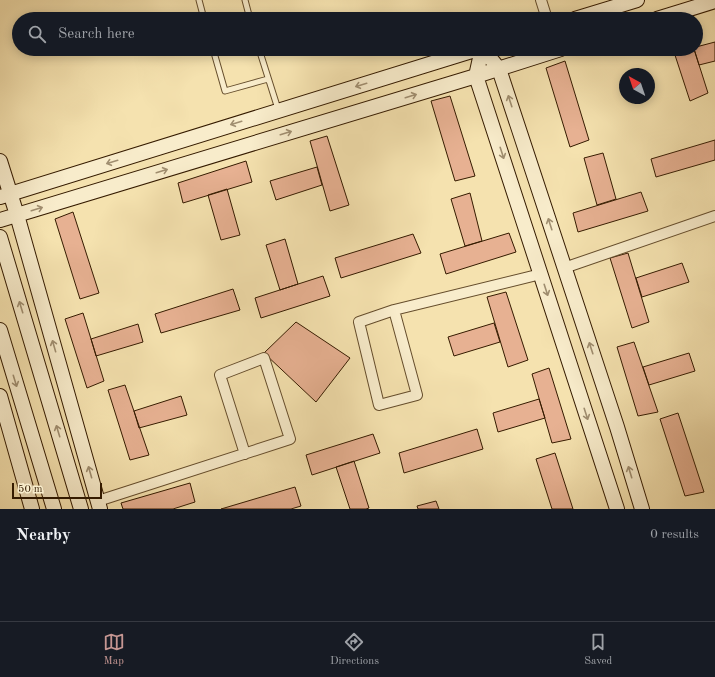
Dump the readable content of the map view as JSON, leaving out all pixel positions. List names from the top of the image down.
{
  "scale_bar": "50 m",
  "north": "top left",
  "page": {
    "search": "Search here",
    "scale": "50 m",
    "heading": ["Nearby", "0 results"],
    "nav": ["Map", "Directions", "Saved"]
  }
}
